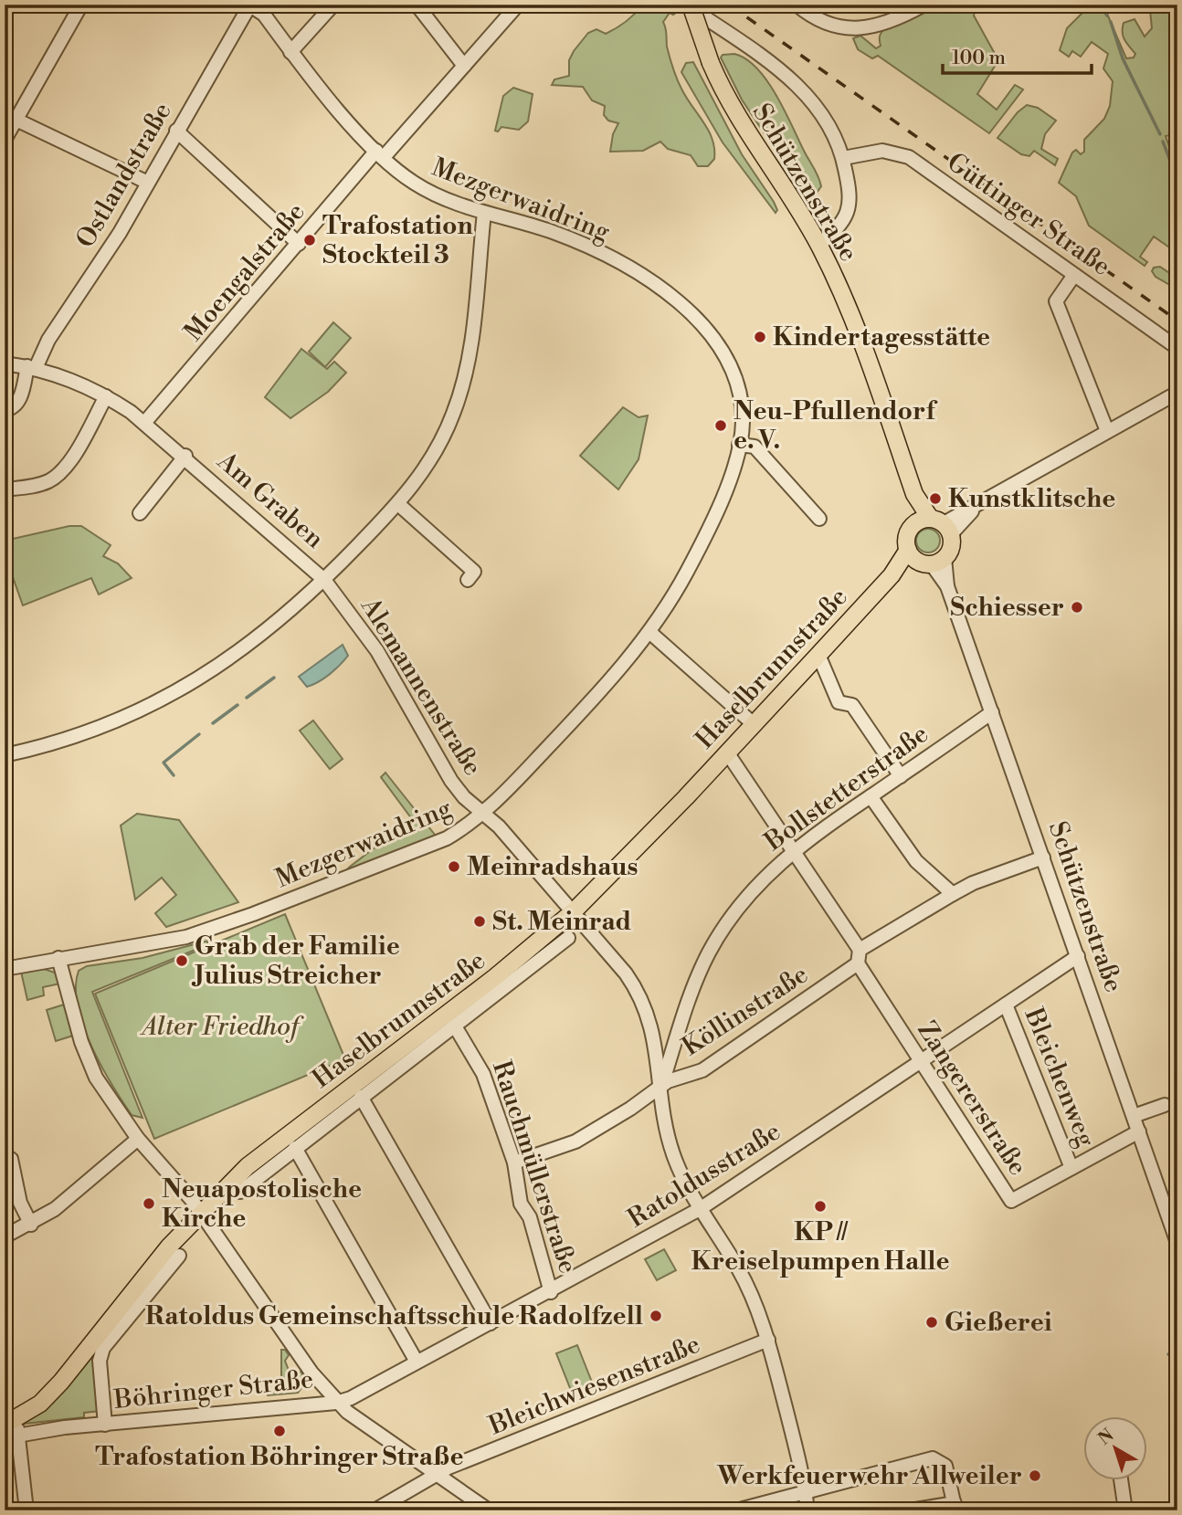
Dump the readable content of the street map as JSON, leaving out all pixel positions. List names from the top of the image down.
{
  "streets": {
    "main road": ["Schützenstraße", "Haselbrunnstraße"],
    "street": [
      "Ostlandstraße",
      "Mezgerwaidring",
      "Güttinger Straße",
      "Moengalstraße",
      "Am Graben",
      "Alemannenstraße",
      "Bollstetterstraße",
      "Köllinstraße",
      "Bleichenweg",
      "Zangererstraße",
      "Rauchmüllerstraße",
      "Ratoldusstraße",
      "Bleichwiesenstraße",
      "Böhringer Straße"
    ]
  },
  "crossings": [
    ["Ostlandstraße", "Mezgerwaidring"],
    ["Ostlandstraße", "Am Graben"],
    ["Schützenstraße", "Haselbrunnstraße"],
    ["Schützenstraße", "Bollstetterstraße"],
    ["Schützenstraße", "Köllinstraße"],
    ["Schützenstraße", "Zangererstraße"],
    ["Schützenstraße", "Ratoldusstraße"],
    ["Mezgerwaidring", "Moengalstraße"],
    ["Mezgerwaidring", "Alemannenstraße"],
    ["Moengalstraße", "Am Graben"],
    ["Am Graben", "Alemannenstraße"],
    ["Haselbrunnstraße", "Alemannenstraße"],
    ["Haselbrunnstraße", "Zangererstraße"],
    ["Haselbrunnstraße", "Rauchmüllerstraße"],
    ["Alemannenstraße", "Bollstetterstraße"],
    ["Alemannenstraße", "Köllinstraße"],
    ["Bollstetterstraße", "Köllinstraße"],
    ["Bollstetterstraße", "Zangererstraße"],
    ["Köllinstraße", "Zangererstraße"],
    ["Köllinstraße", "Rauchmüllerstraße"],
    ["Bleichenweg", "Zangererstraße"],
    ["Bleichenweg", "Ratoldusstraße"],
    ["Zangererstraße", "Ratoldusstraße"],
    ["Rauchmüllerstraße", "Ratoldusstraße"],
    ["Ratoldusstraße", "Böhringer Straße"],
    ["Bleichwiesenstraße", "Böhringer Straße"]
  ],
  "parks": ["Alter Friedhof"],
  "places": [
    "Trafostation Stockteil 3",
    "Kindertagesstätte",
    "Neu-Pfullendorf e. V.",
    "Kunstklitsche",
    "Schiesser",
    "Meinradshaus",
    "St. Meinrad",
    "Grab der Familie Julius Streicher",
    "Neuapostolische Kirche",
    "KP // Kreiselpumpen Halle",
    "Ratoldus Gemeinschaftsschule Radolfzell",
    "Gießerei",
    "Trafostation Böhringer Straße",
    "Werkfeuerwehr Allweiler"
  ],
  "scale_bar": "100 m",
  "north": "top left"
}
